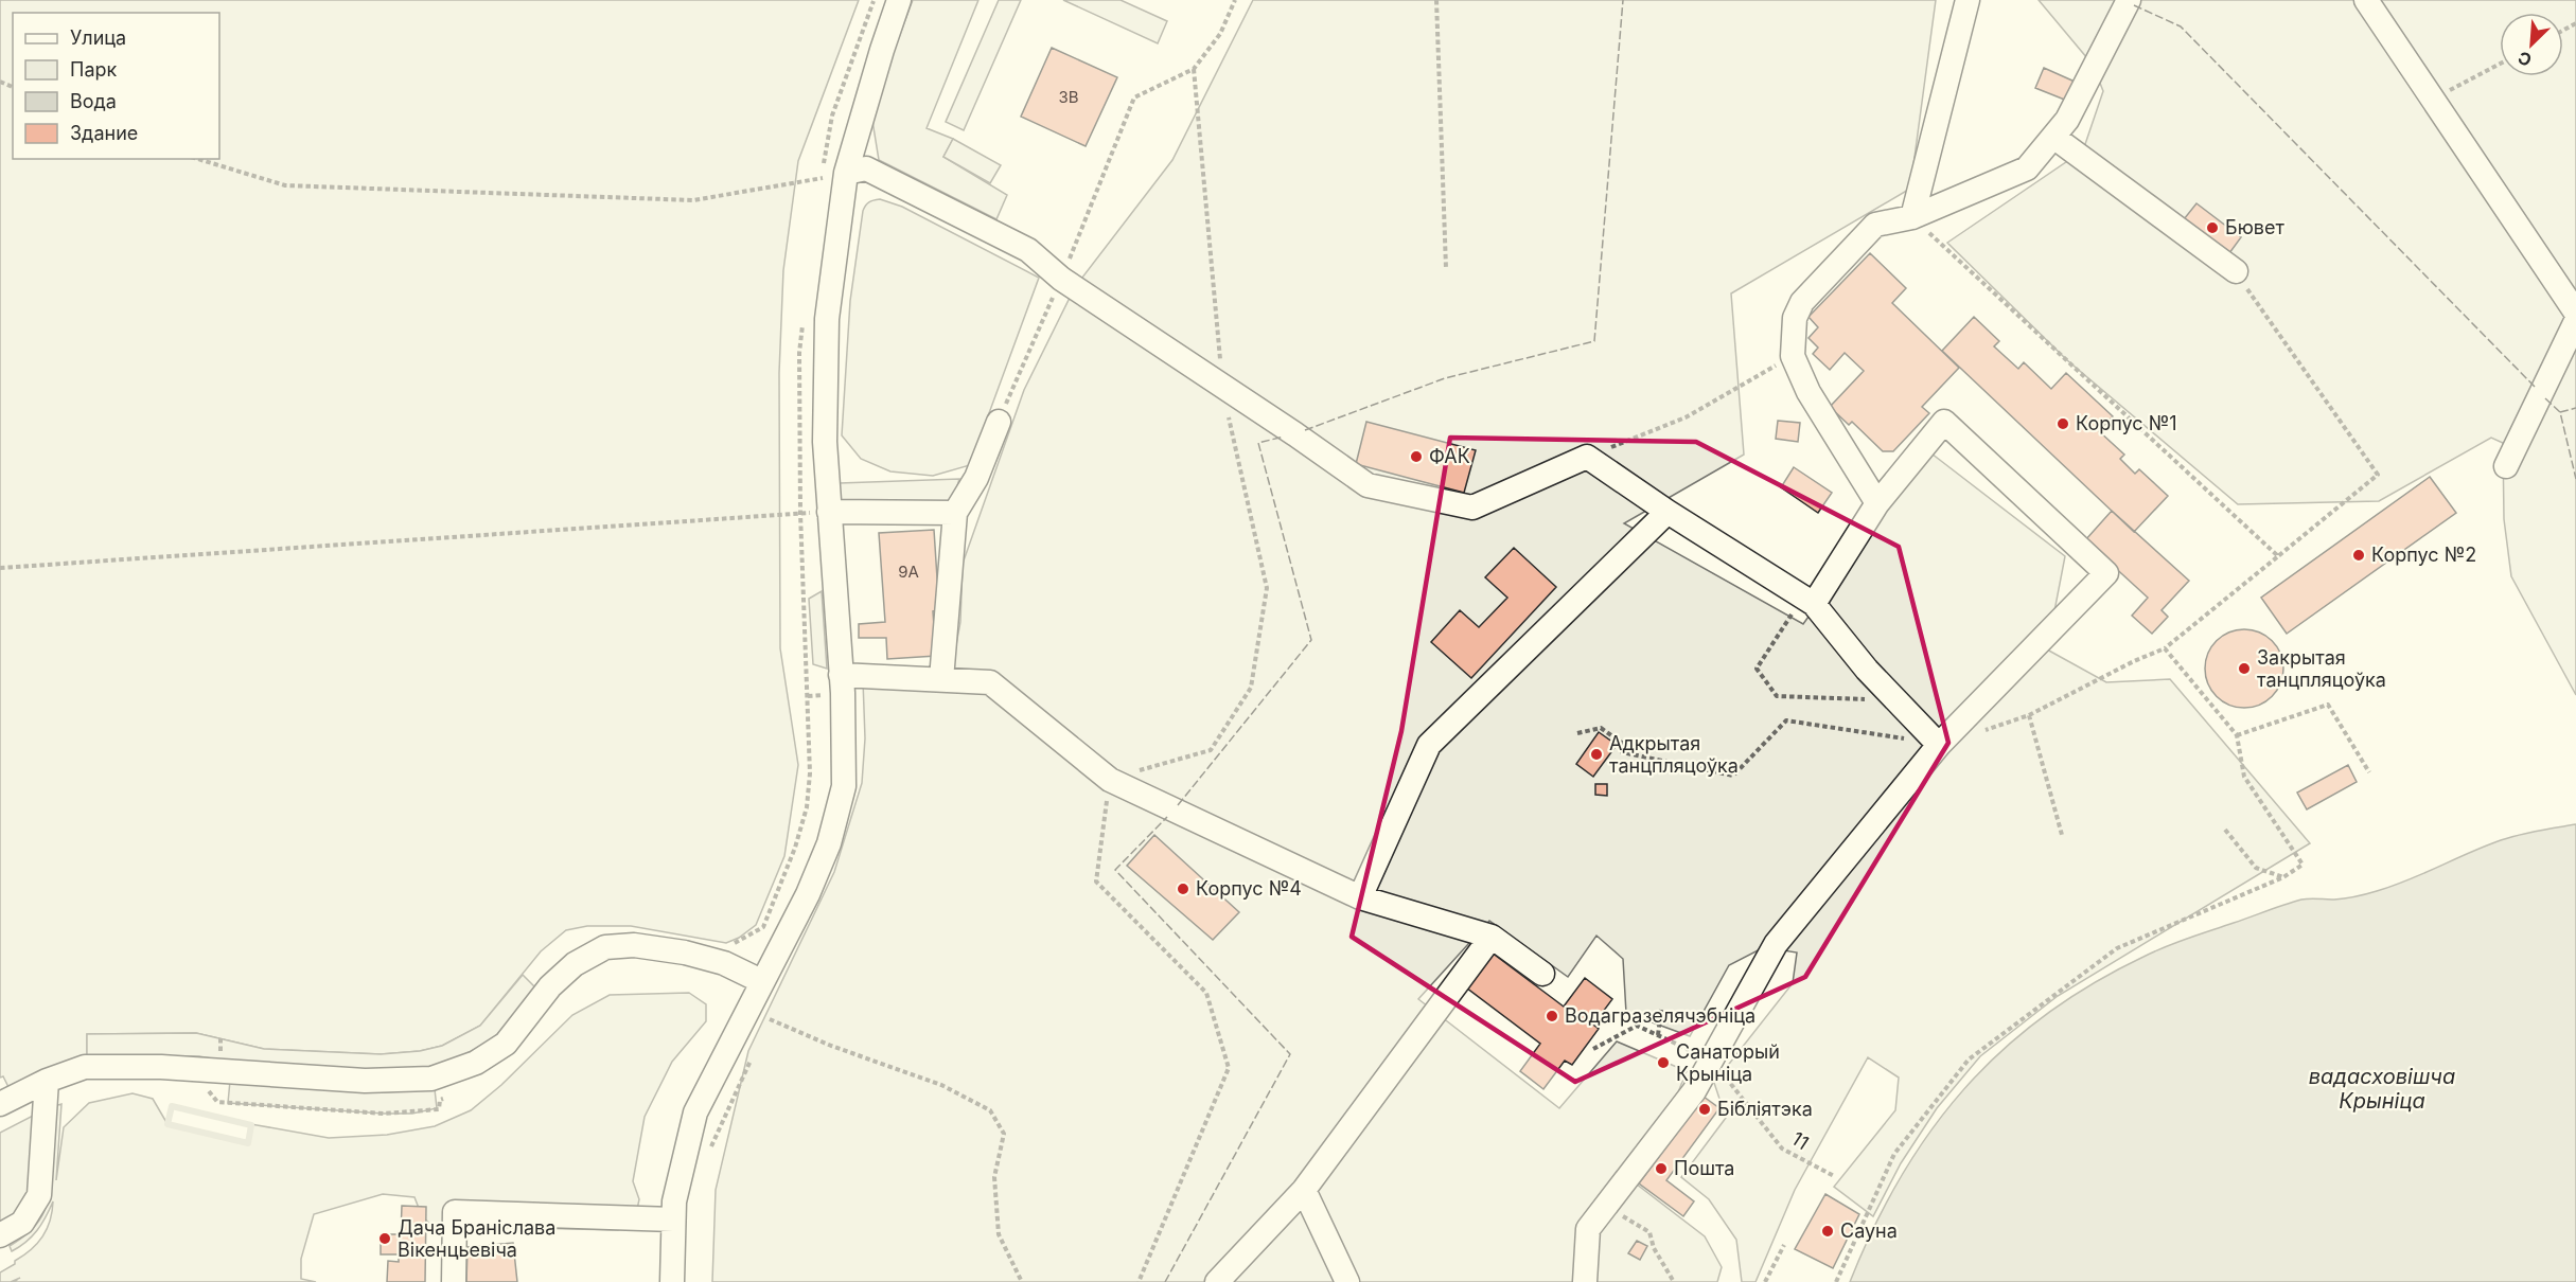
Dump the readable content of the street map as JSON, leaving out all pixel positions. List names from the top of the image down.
{
  "streets": {
    "path": ["11"]
  },
  "water": ["вадасховішча Крыніца"],
  "places": [
    "Бювет",
    "Корпус №1",
    "ФАК",
    "Корпус №2",
    "Закрытая танцпляцоўка",
    "Адкрытая танцпляцоўка",
    "Корпус №4",
    "Водагразелячэбніца",
    "Санаторый Крыніца",
    "Бібліятэка",
    "Пошта",
    "Сауна",
    "Дача Браніслава Вікенцьевіча"
  ],
  "house_numbers": ["3В", "9А"],
  "legend": [
    "Улица",
    "Парк",
    "Вода",
    "Здание"
  ],
  "north": "bottom left"
}
